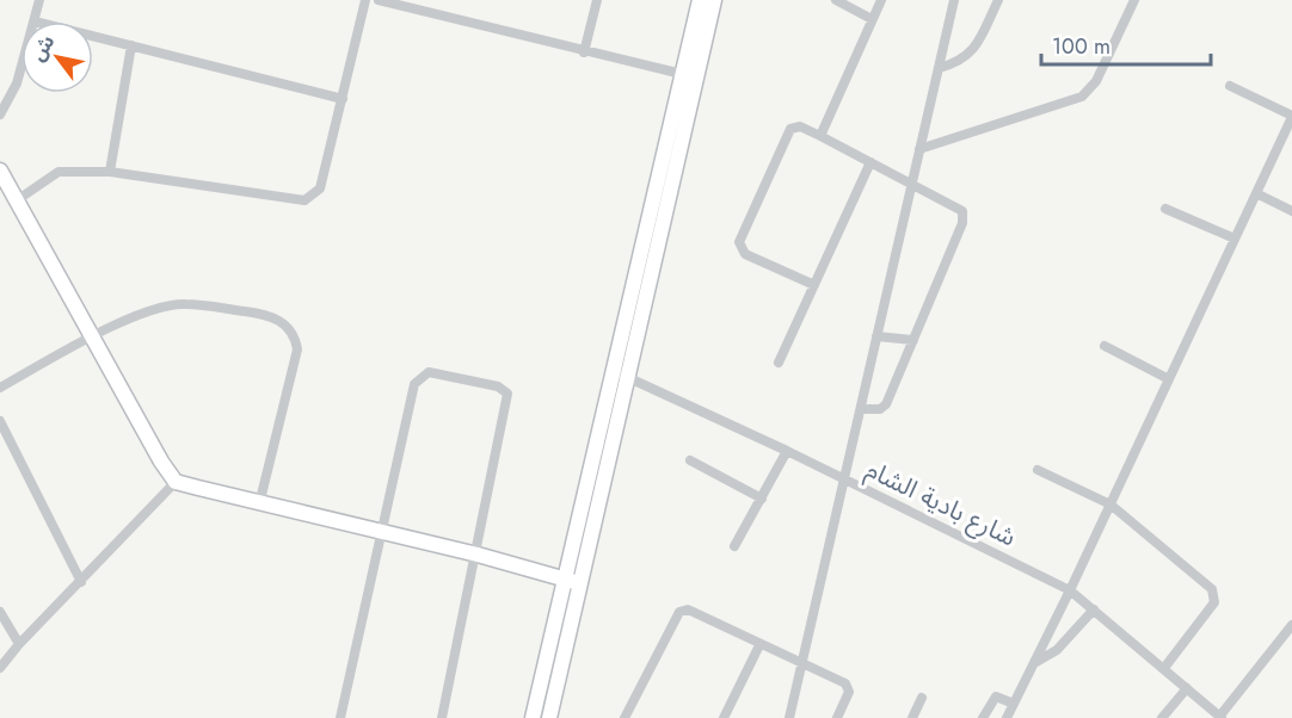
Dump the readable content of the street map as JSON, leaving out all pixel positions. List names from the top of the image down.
{
  "streets": {
    "street": ["شارع بادية الشام"]
  },
  "scale_bar": "100 m",
  "north": "top left"
}
